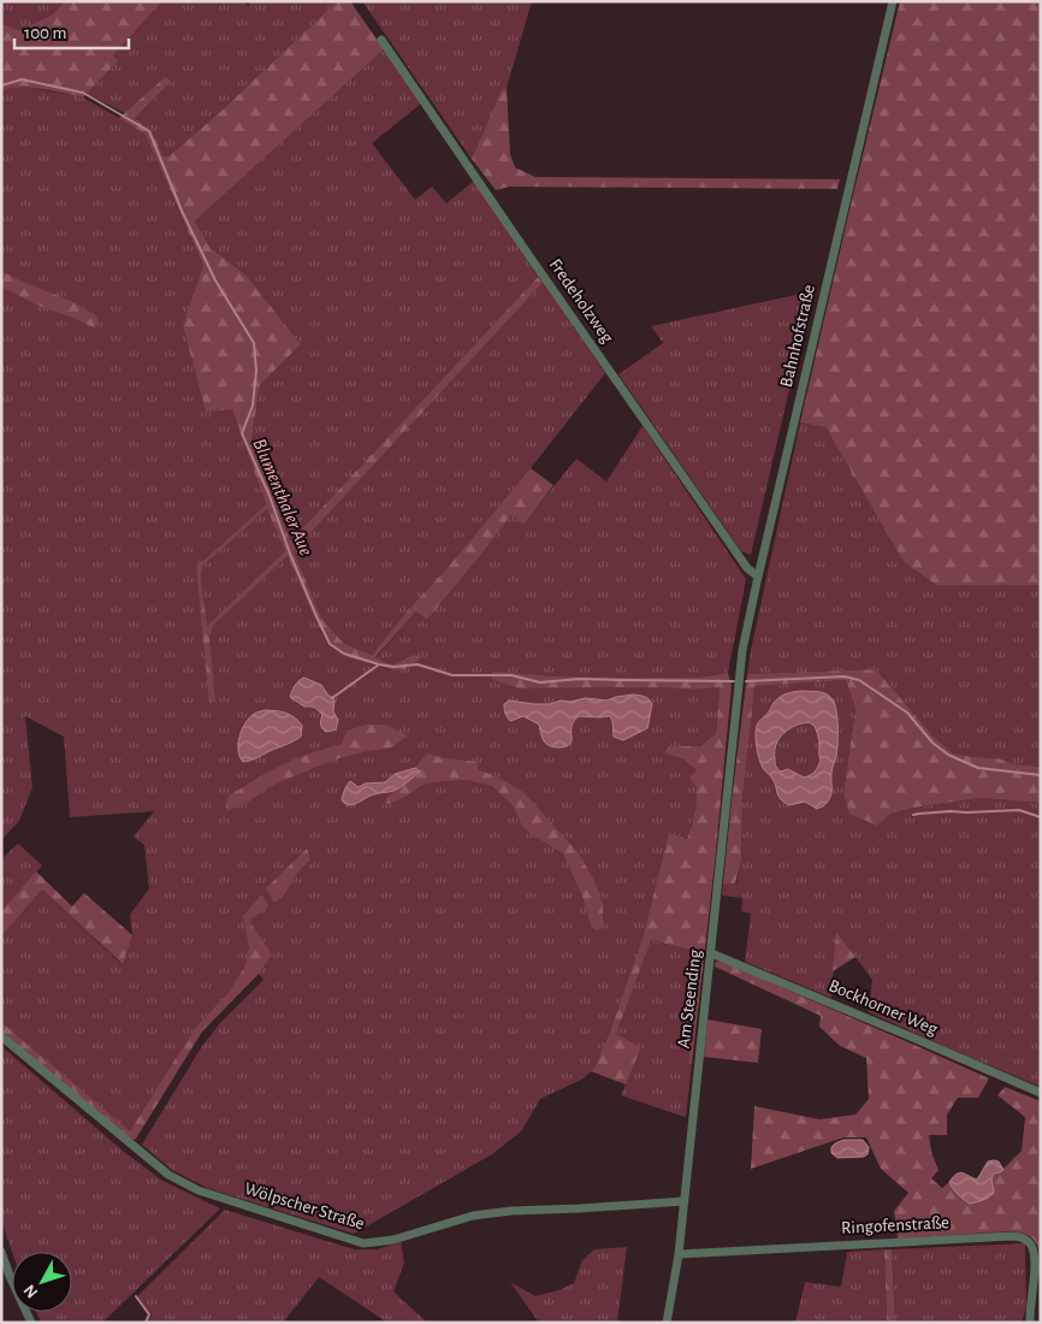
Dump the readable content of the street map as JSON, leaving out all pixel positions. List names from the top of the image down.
{
  "streets": {
    "street": [
      "Fredeholzweg",
      "Bahnhofstraße",
      "Am Steending",
      "Bockhorner Weg",
      "Wölpscher Straße",
      "Ringofenstraße"
    ]
  },
  "crossings": [
    ["Fredeholzweg", "Bahnhofstraße"],
    ["Bahnhofstraße", "Am Steending"],
    ["Am Steending", "Bockhorner Weg"],
    ["Am Steending", "Wölpscher Straße"],
    ["Am Steending", "Ringofenstraße"]
  ],
  "water": ["Blumenthaler Aue"],
  "scale_bar": "100 m",
  "north": "bottom left"
}
